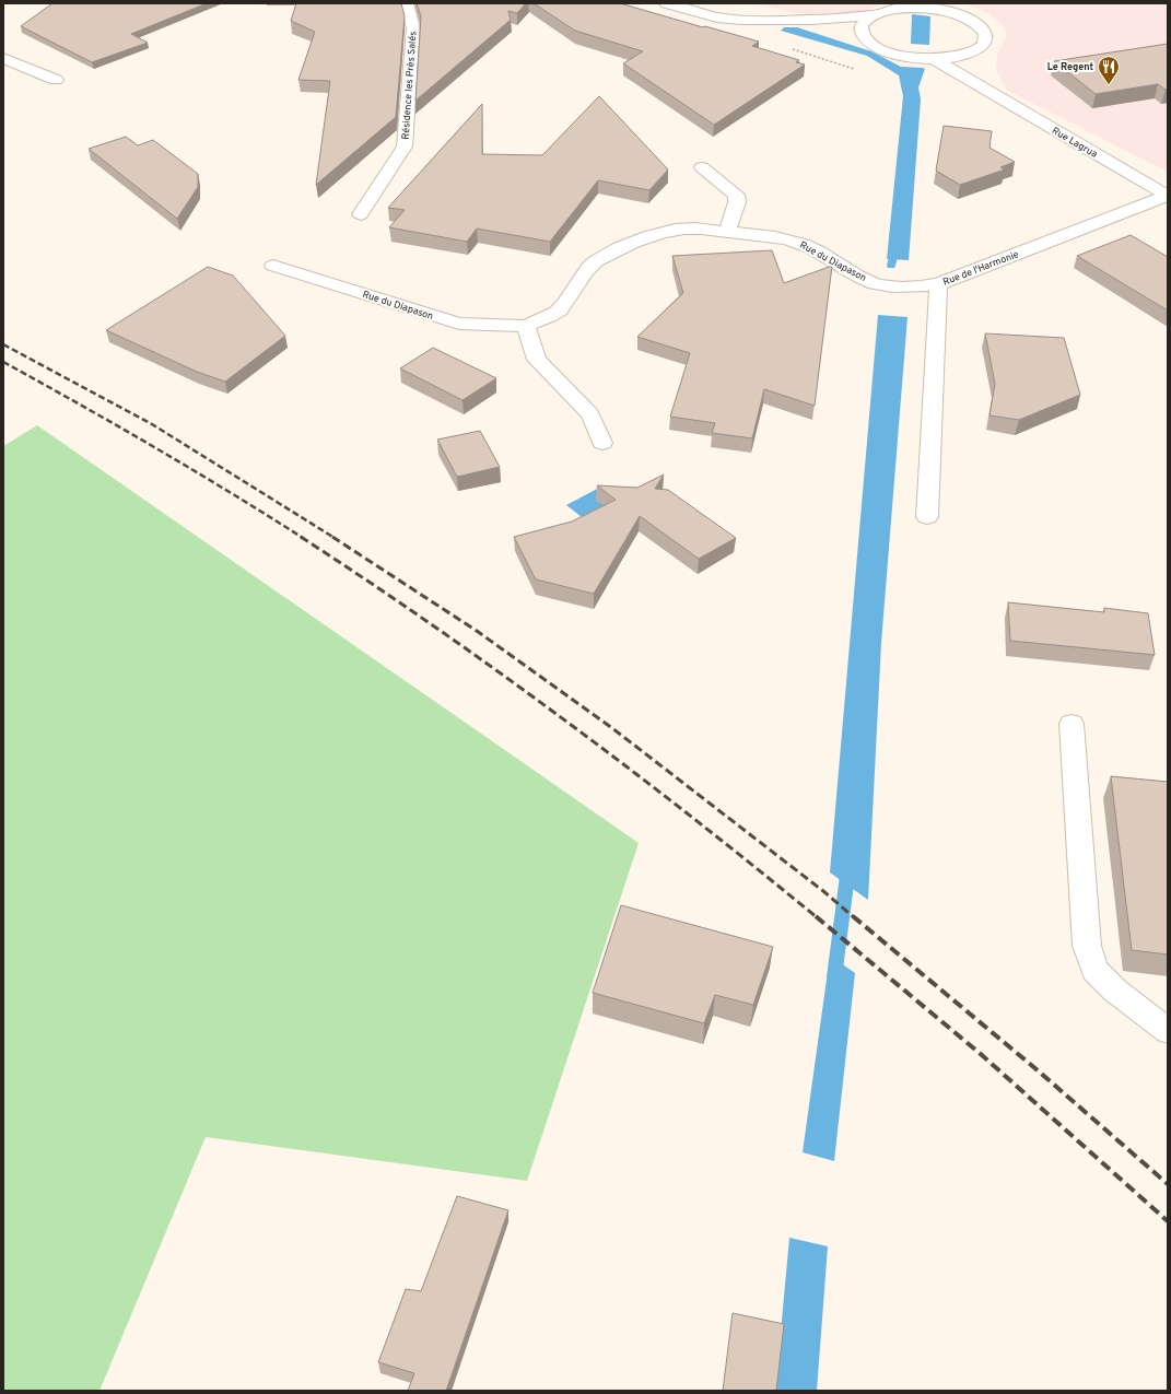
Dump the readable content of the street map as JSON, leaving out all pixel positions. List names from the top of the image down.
{
  "streets": {
    "street": [
      "Résidence les Près Salés",
      "Rue Lagrua",
      "Rue du Diapason",
      "Rue de l'Harmonie"
    ]
  },
  "crossings": [
    ["Rue Lagrua", "Rue de l'Harmonie"],
    ["Rue du Diapason", "Rue de l'Harmonie"]
  ],
  "places": {
    "restaurant": ["Le Regent"]
  }
}
